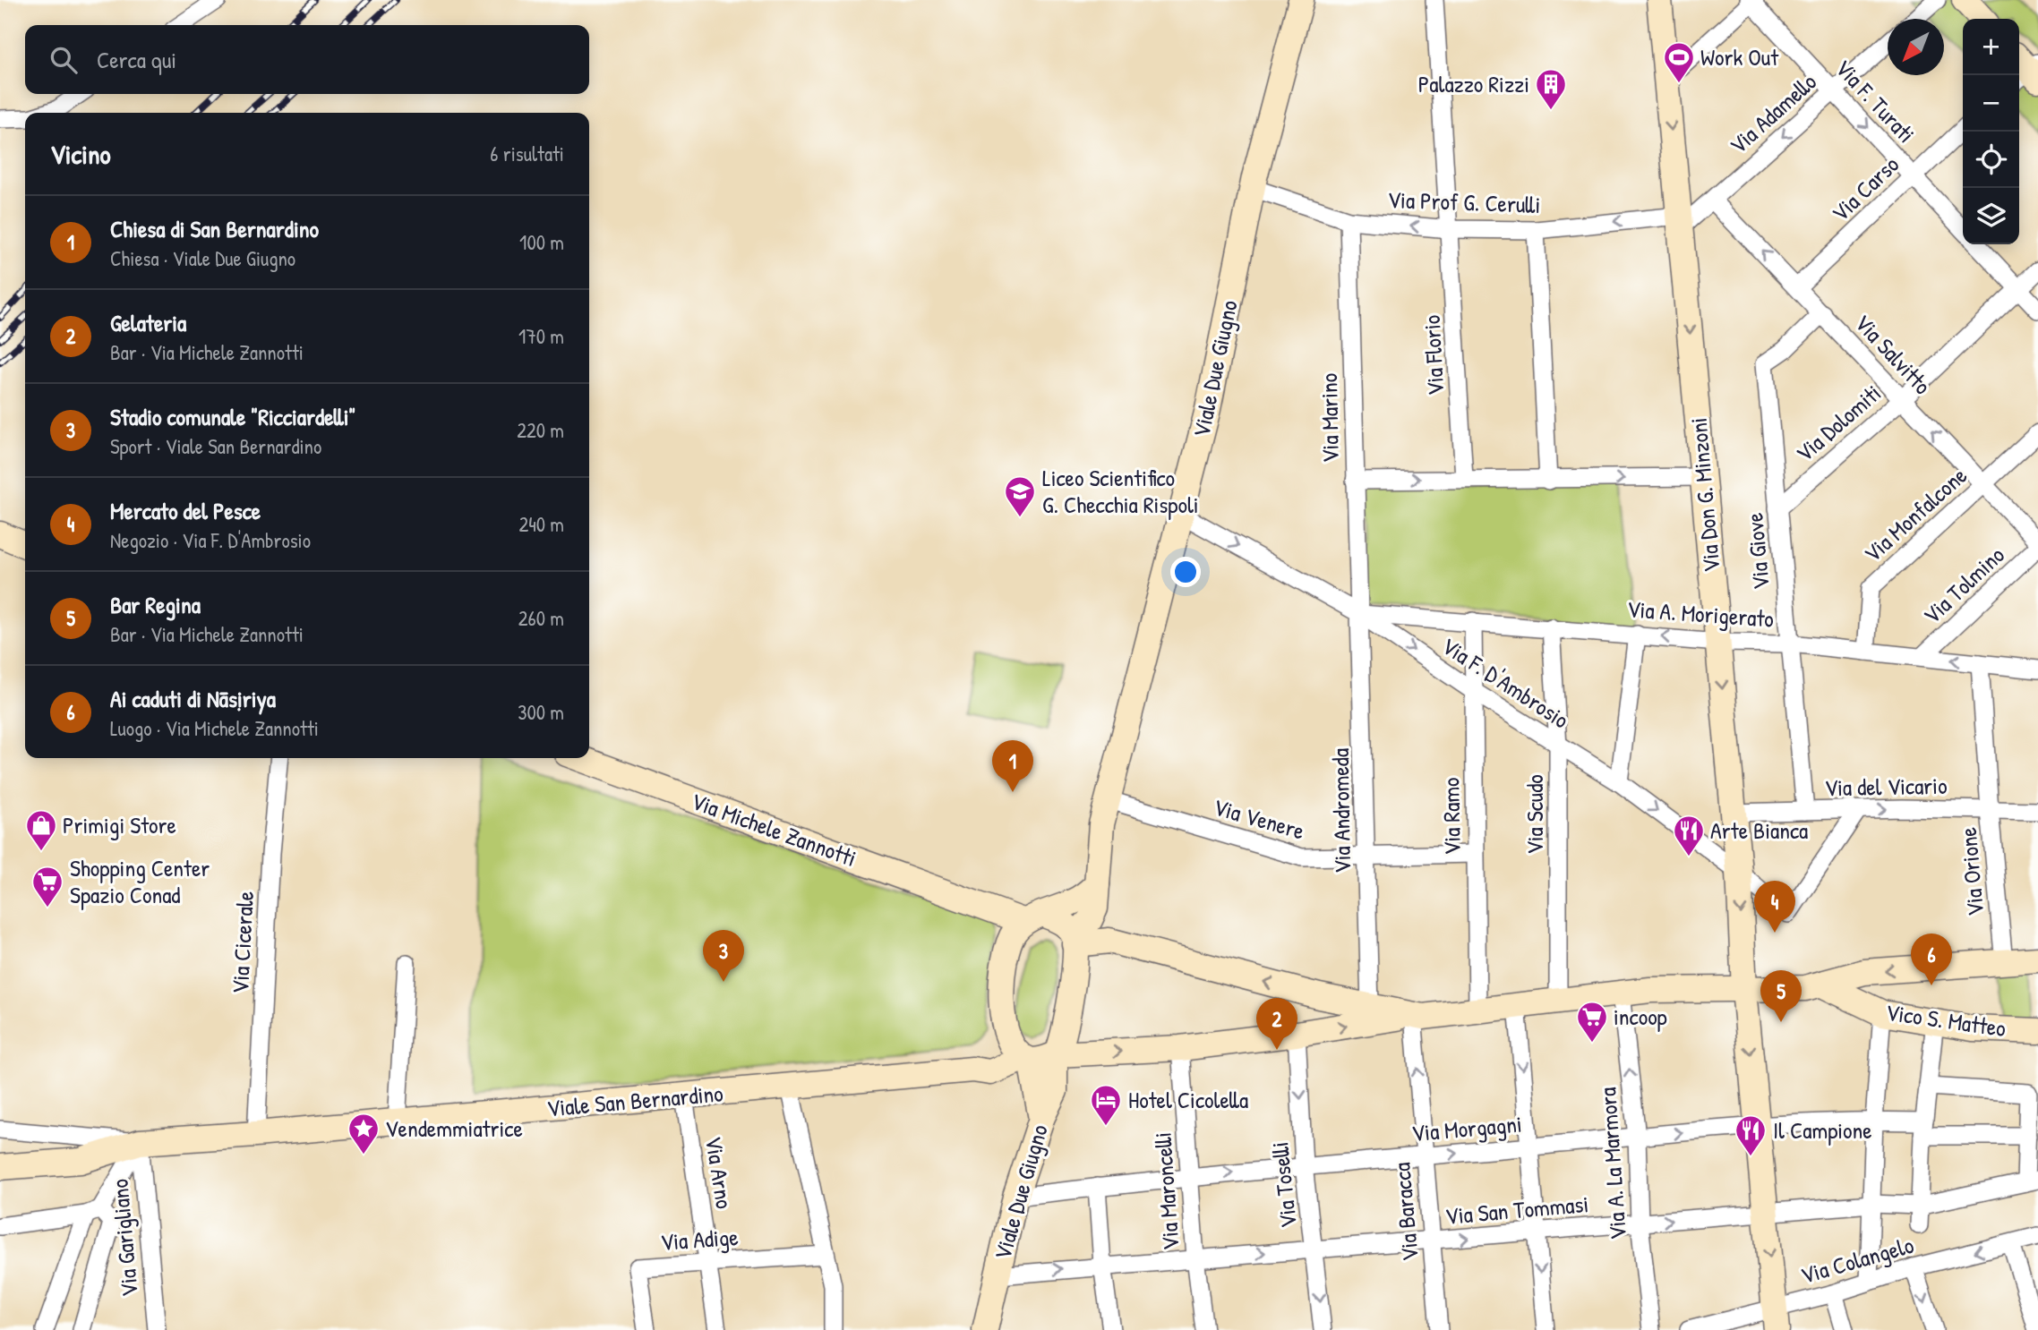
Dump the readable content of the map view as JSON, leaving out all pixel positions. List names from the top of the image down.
{
  "streets": {
    "street": [
      "Via F. Turati",
      "Via Adamello",
      "Via Carso",
      "Via Prof G. Cerulli",
      "Via Salvitto",
      "Via Florio",
      "Viale Due Giugno",
      "Via Marino",
      "Via Dolomiti",
      "Via Don G. Minzoni",
      "Via Monfalcone",
      "Via Giove",
      "Via Tolmino",
      "Via A. Morigerato",
      "Via F. D'Ambrosio",
      "Via del Vicario",
      "Via Andromeda",
      "Via Scudo",
      "Via Ramo",
      "Via Venere",
      "Via Michele Zannotti",
      "Via Orione",
      "Via Cicerale",
      "Vico S. Matteo",
      "Viale San Bernardino",
      "Via Morgagni",
      "Via A. La Marmora",
      "Via Arno",
      "Via Toselli",
      "Via Maroncelli",
      "Via San Tommasi",
      "Via Baracca",
      "Via Garigliano",
      "Via Adige",
      "Via Colangelo"
    ]
  },
  "crossings": [
    ["Via F. Turati", "Via Adamello"],
    ["Via F. Turati", "Via Carso"],
    ["Via Adamello", "Via Prof G. Cerulli"],
    ["Via Adamello", "Via Salvitto"],
    ["Via Adamello", "Via Don G. Minzoni"],
    ["Via Carso", "Via Salvitto"],
    ["Via Prof G. Cerulli", "Via Florio"],
    ["Via Prof G. Cerulli", "Viale Due Giugno"],
    ["Via Prof G. Cerulli", "Via Marino"],
    ["Via Prof G. Cerulli", "Via Don G. Minzoni"],
    ["Via Salvitto", "Via Dolomiti"],
    ["Via Salvitto", "Via Monfalcone"],
    ["Via Salvitto", "Via Giove"],
    ["Viale Due Giugno", "Via F. D'Ambrosio"],
    ["Viale Due Giugno", "Via Venere"],
    ["Viale Due Giugno", "Via Michele Zannotti"],
    ["Viale Due Giugno", "Viale San Bernardino"],
    ["Viale Due Giugno", "Via Morgagni"],
    ["Viale Due Giugno", "Via San Tommasi"],
    ["Via Marino", "Via A. Morigerato"],
    ["Via Marino", "Via F. D'Ambrosio"],
    ["Via Marino", "Via Andromeda"],
    ["Via Dolomiti", "Via Giove"],
    ["Via Don G. Minzoni", "Via A. Morigerato"],
    ["Via Don G. Minzoni", "Via F. D'Ambrosio"],
    ["Via Don G. Minzoni", "Via del Vicario"],
    ["Via Don G. Minzoni", "Via Morgagni"],
    ["Via Don G. Minzoni", "Via San Tommasi"],
    ["Via Don G. Minzoni", "Via Colangelo"],
    ["Via Monfalcone", "Via A. Morigerato"],
    ["Via Giove", "Via A. Morigerato"],
    ["Via Giove", "Via del Vicario"],
    ["Via Tolmino", "Via A. Morigerato"],
    ["Via A. Morigerato", "Via F. D'Ambrosio"],
    ["Via A. Morigerato", "Via Andromeda"],
    ["Via A. Morigerato", "Via Scudo"],
    ["Via A. Morigerato", "Via Ramo"],
    ["Via A. Morigerato", "Via Orione"],
    ["Via F. D'Ambrosio", "Via del Vicario"],
    ["Via F. D'Ambrosio", "Via Andromeda"],
    ["Via F. D'Ambrosio", "Via Scudo"],
    ["Via F. D'Ambrosio", "Via Ramo"],
    ["Via del Vicario", "Via Orione"],
    ["Via Andromeda", "Via Venere"],
    ["Via Ramo", "Via Venere"],
    ["Via Cicerale", "Viale San Bernardino"],
    ["Viale San Bernardino", "Via Arno"],
    ["Viale San Bernardino", "Via Garigliano"],
    ["Via Morgagni", "Via A. La Marmora"],
    ["Via Morgagni", "Via Toselli"],
    ["Via Morgagni", "Via Maroncelli"],
    ["Via Morgagni", "Via Baracca"],
    ["Via A. La Marmora", "Via San Tommasi"],
    ["Via Arno", "Via Adige"],
    ["Via Toselli", "Via San Tommasi"],
    ["Via Maroncelli", "Via San Tommasi"],
    ["Via San Tommasi", "Via Baracca"]
  ],
  "one_way": [
    "Via F. Turati",
    "Via Prof G. Cerulli",
    "Via Salvitto",
    "Via F. D'Ambrosio",
    "Via del Vicario",
    "Via Toselli",
    "Via San Tommasi"
  ],
  "places": {
    "sports": ["Work Out"],
    "building": ["Palazzo Rizzi"],
    "school or university": ["Liceo Scientifico G. Checchia Rispoli"],
    "shop": ["Primigi Store"],
    "restaurant": ["Arte Bianca", "Il Campione"],
    "supermarket": ["Shopping Center Spazio Conad", "incoop"],
    "hotel": ["Hotel Cicolella"],
    "place": ["Vendemmiatrice"]
  },
  "north": "bottom left",
  "page": {
    "map_buttons": ["+", "−"],
    "search": "Cerca qui",
    "heading": ["Vicino", "6 risultati"],
    "list": [
      {
        "mark": "1",
        "name": "Chiesa di San Bernardino",
        "note": "Chiesa · Viale Due Giugno",
        "value": "100 m"
      },
      {
        "mark": "2",
        "name": "Gelateria",
        "note": "Bar · Via Michele Zannotti",
        "value": "170 m"
      },
      {
        "mark": "3",
        "name": "Stadio comunale \"Ricciardelli\"",
        "note": "Sport · Viale San Bernardino",
        "value": "220 m"
      },
      {
        "mark": "4",
        "name": "Mercato del Pesce",
        "note": "Negozio · Via F. D'Ambrosio",
        "value": "240 m"
      },
      {
        "mark": "5",
        "name": "Bar Regina",
        "note": "Bar · Via Michele Zannotti",
        "value": "260 m"
      },
      {
        "mark": "6",
        "name": "Ai caduti di Nāṣiriya",
        "note": "Luogo · Via Michele Zannotti",
        "value": "300 m"
      }
    ],
    "pins": [
      "1",
      "4",
      "3",
      "6",
      "5",
      "2"
    ]
  }
}
